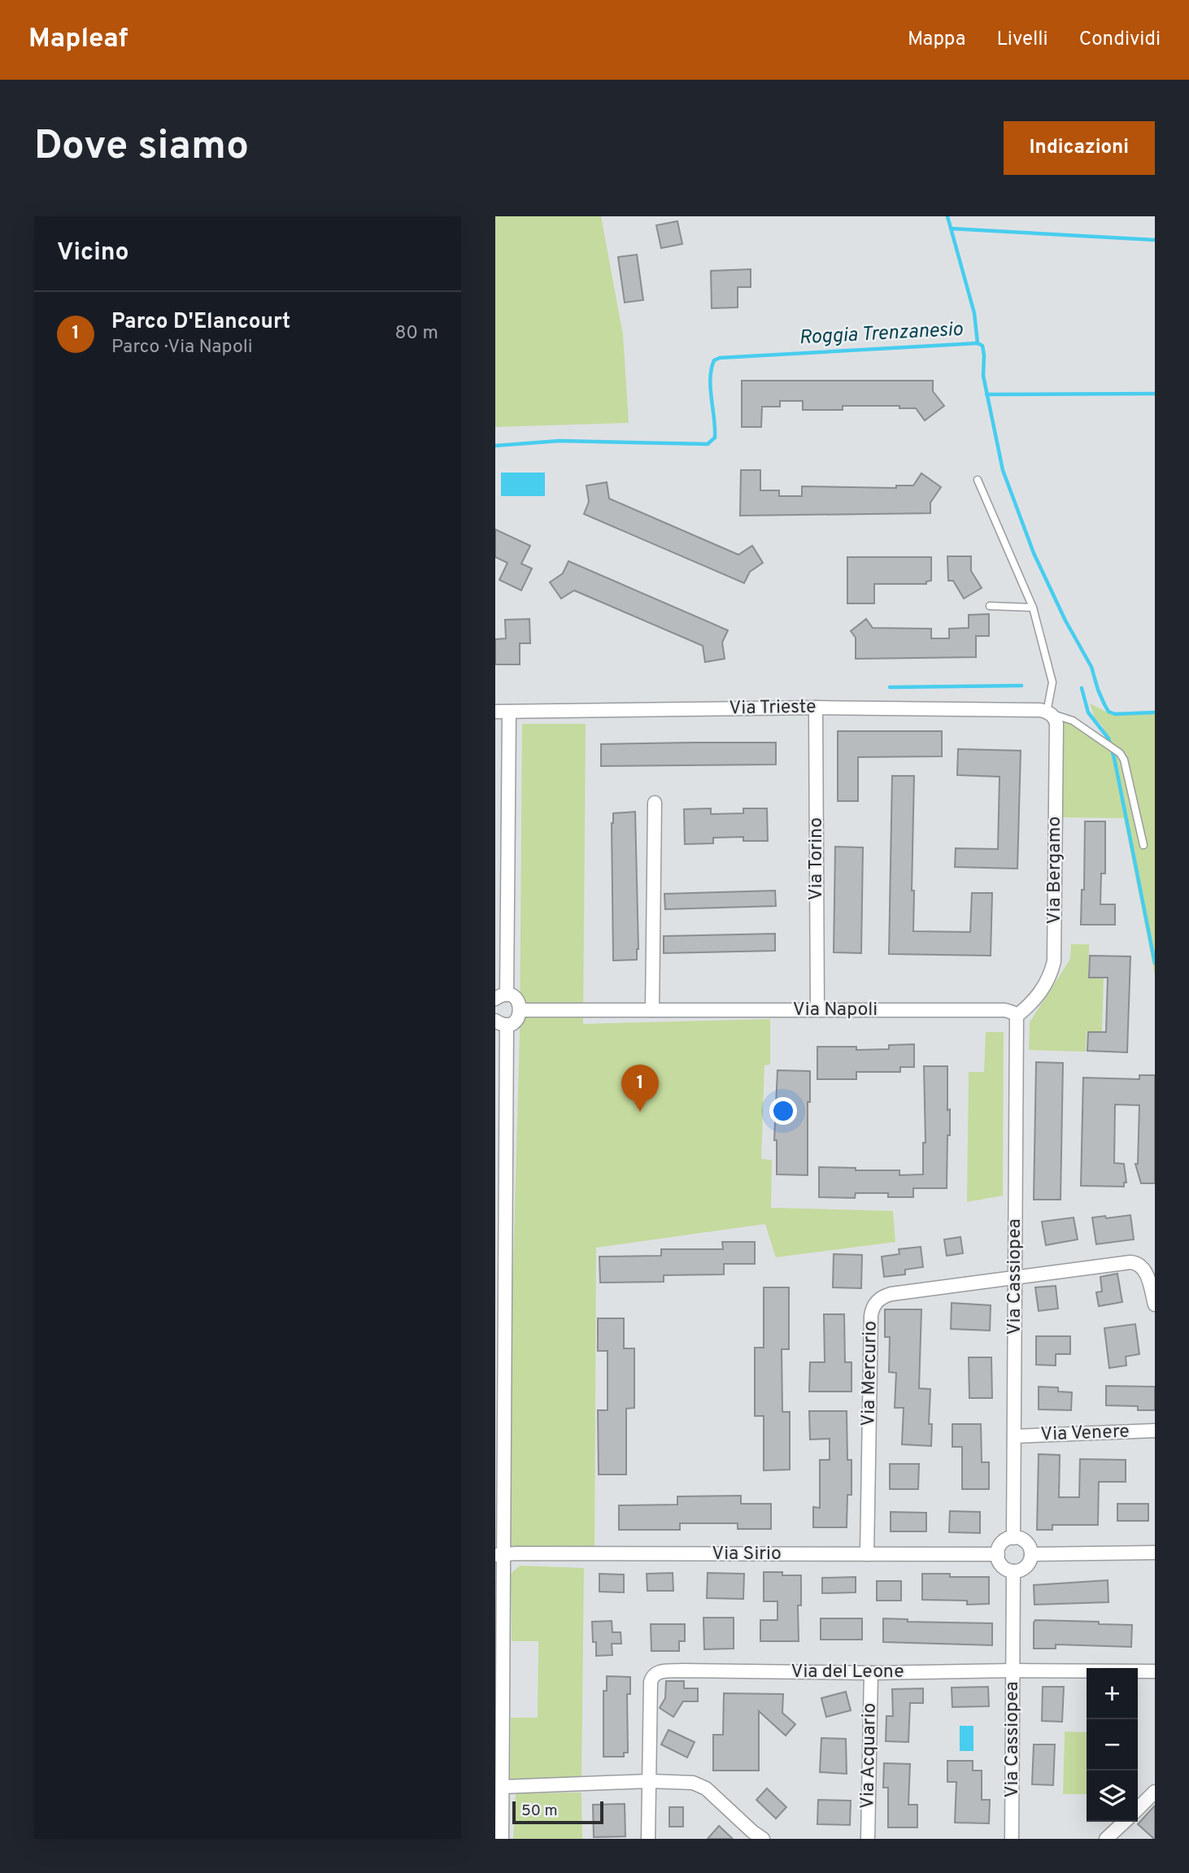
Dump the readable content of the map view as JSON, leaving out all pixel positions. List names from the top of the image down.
{
  "streets": {
    "street": [
      "Via Trieste",
      "Via Torino",
      "Via Bergamo",
      "Via Napoli",
      "Via Cassiopea",
      "Via Mercurio",
      "Via Venere",
      "Via Sirio",
      "Via del Leone",
      "Via Acquario"
    ]
  },
  "crossings": [
    ["Via Trieste", "Via Torino"],
    ["Via Trieste", "Via Bergamo"],
    ["Via Torino", "Via Napoli"],
    ["Via Bergamo", "Via Napoli"],
    ["Via Bergamo", "Via Cassiopea"],
    ["Via Napoli", "Via Cassiopea"],
    ["Via Cassiopea", "Via Mercurio"],
    ["Via Cassiopea", "Via Venere"],
    ["Via Cassiopea", "Via Sirio"],
    ["Via Cassiopea", "Via del Leone"],
    ["Via Mercurio", "Via Sirio"],
    ["Via del Leone", "Via Acquario"]
  ],
  "water": ["Roggia Trenzanesio"],
  "scale_bar": "50 m",
  "page": {
    "header": "Mapleaf",
    "nav": ["Mappa", "Livelli", "Condividi"],
    "buttons": "Indicazioni",
    "title": "Dove siamo",
    "heading": "Vicino",
    "list": [
      {
        "mark": "1",
        "name": "Parco D'Elancourt",
        "note": "Parco · Via Napoli",
        "value": "80 m"
      }
    ],
    "pins": "1",
    "map_buttons": ["+", "−"],
    "scale": "50 m"
  }
}
